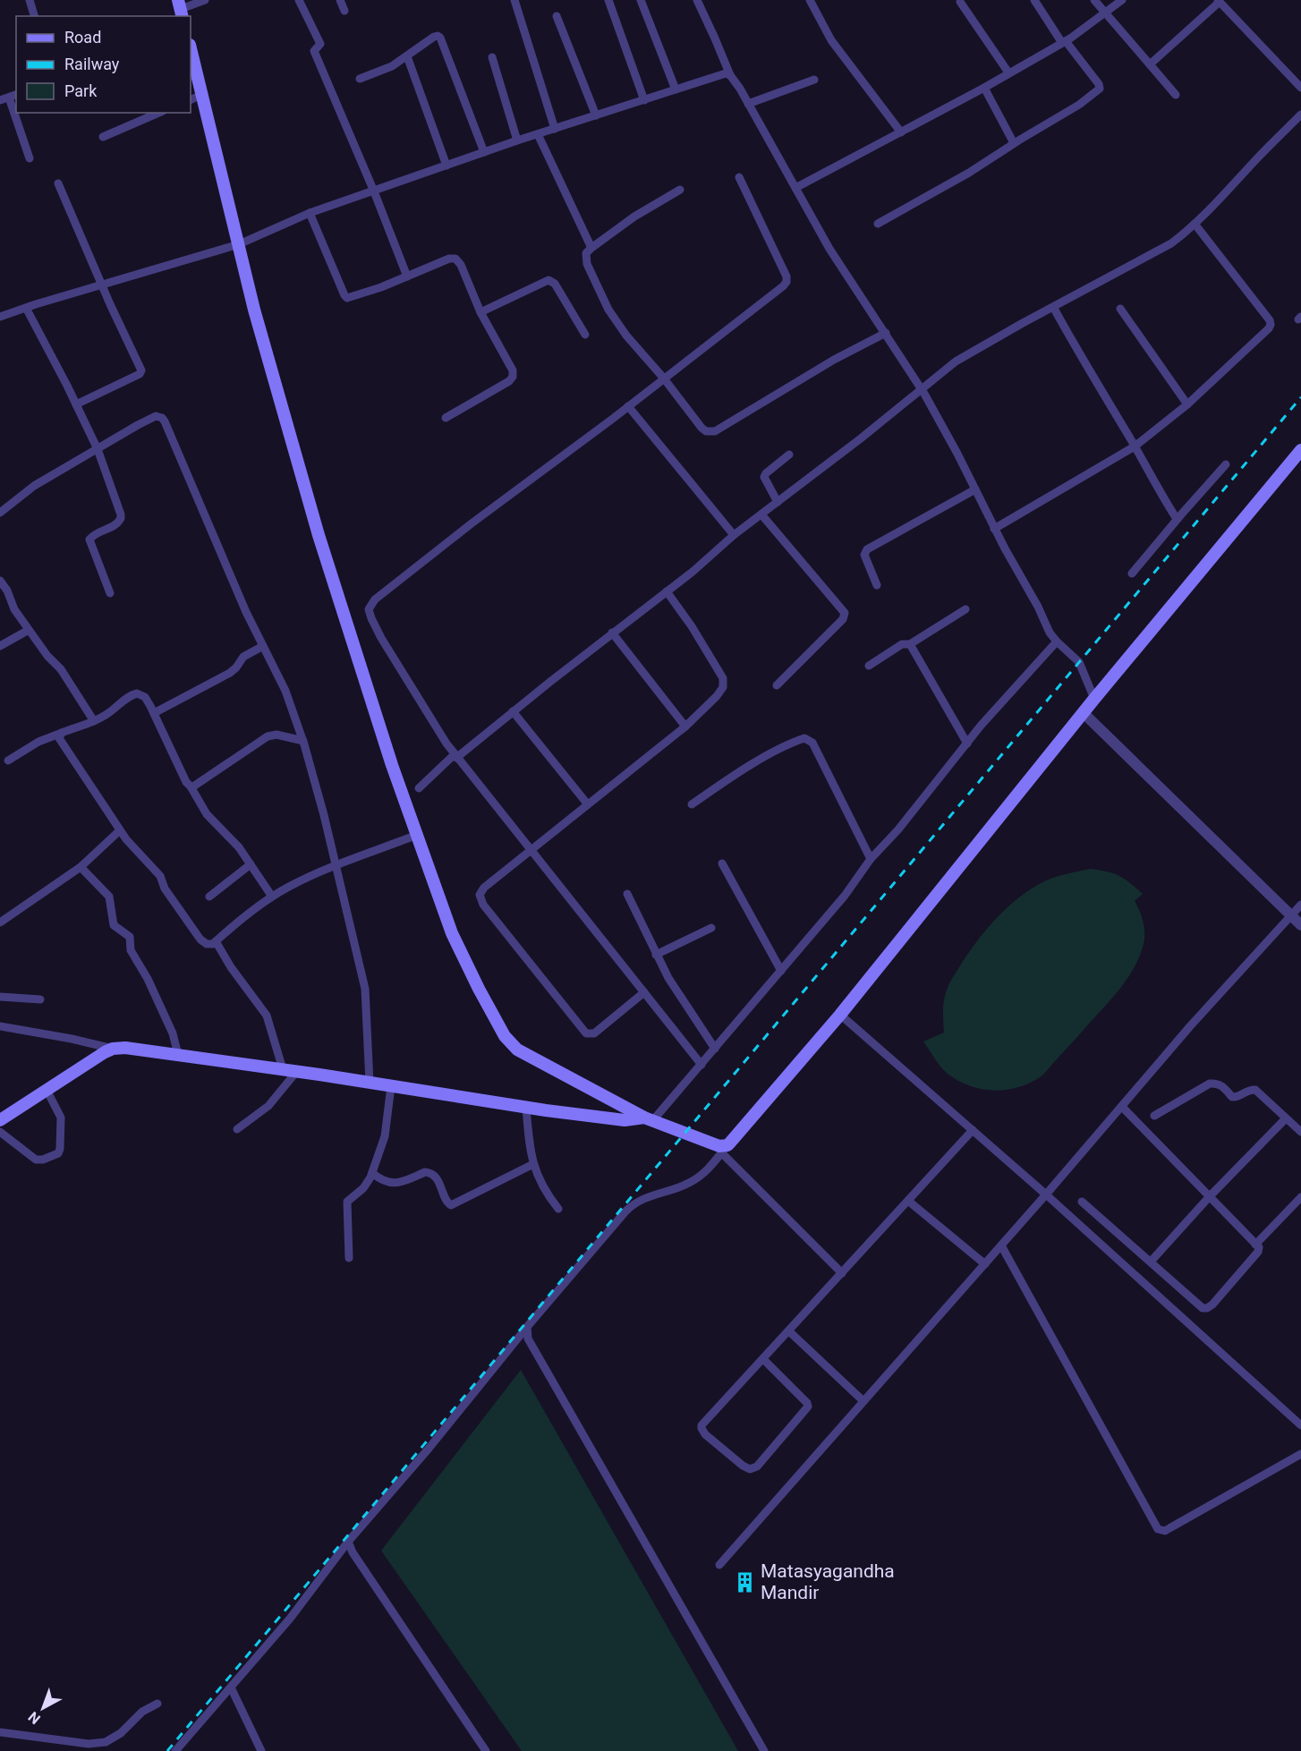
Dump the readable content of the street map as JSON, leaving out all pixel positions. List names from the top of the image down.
{
  "places": {
    "building": ["Matasyagandha Mandir"]
  },
  "legend": ["Road", "Railway", "Park"],
  "north": "bottom left"
}
